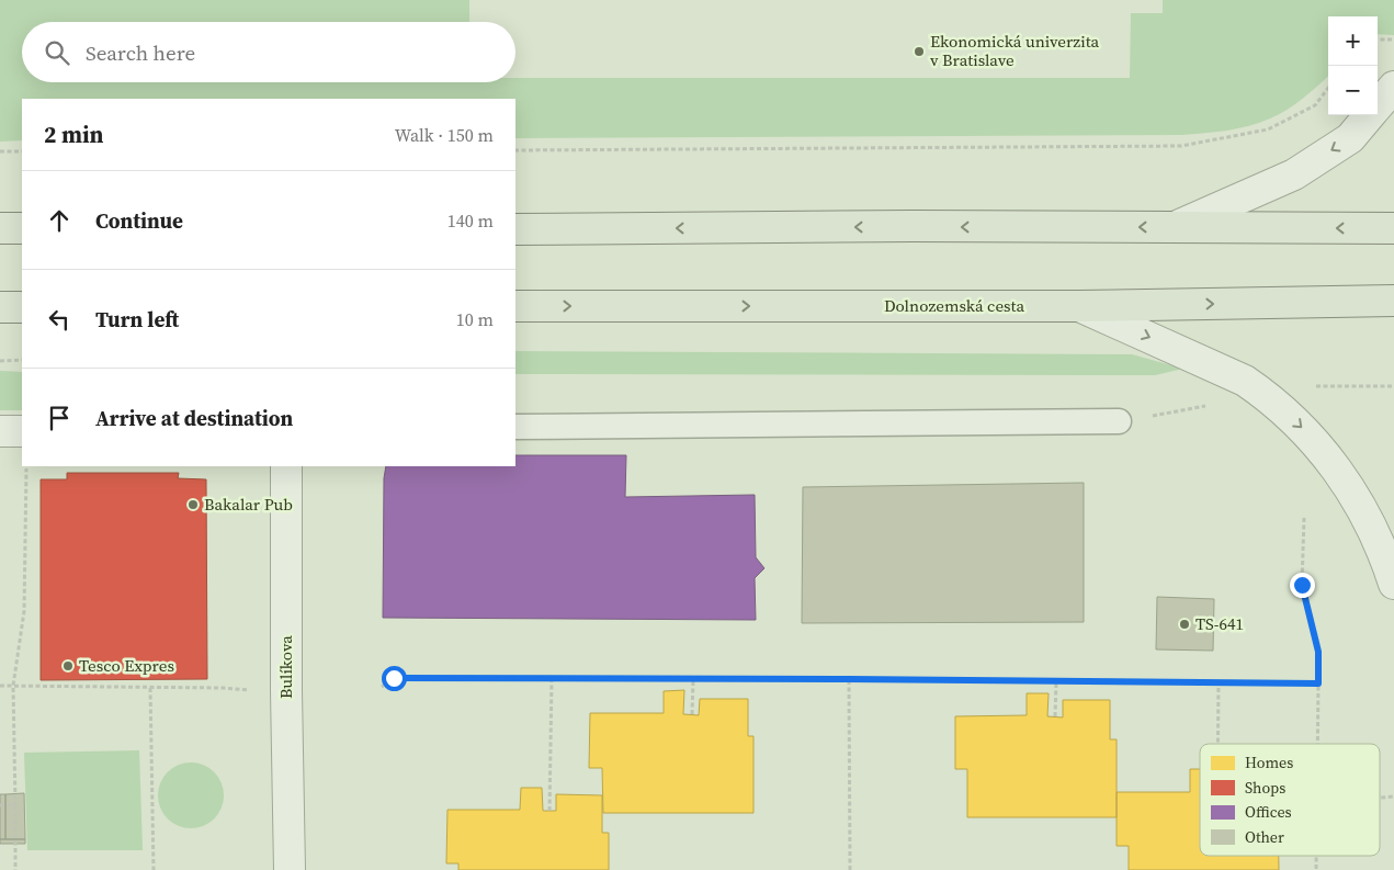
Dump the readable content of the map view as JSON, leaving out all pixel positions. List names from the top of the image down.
{
  "streets": {
    "main road": ["Dolnozemská cesta"],
    "street": ["Bulíkova"]
  },
  "places": [
    "Ekonomická univerzita v Bratislave",
    "Bakalar Pub",
    "TS-641",
    "Tesco Expres"
  ],
  "legend": [
    "Homes",
    "Shops",
    "Offices",
    "Other"
  ],
  "page": {
    "map_buttons": ["+", "−"],
    "search": "Search here",
    "heading": ["2 min", "Walk · 150 m"],
    "list": [
      ["Continue", "140 m"],
      ["Turn left", "10 m"],
      "Arrive at destination"
    ]
  }
}
